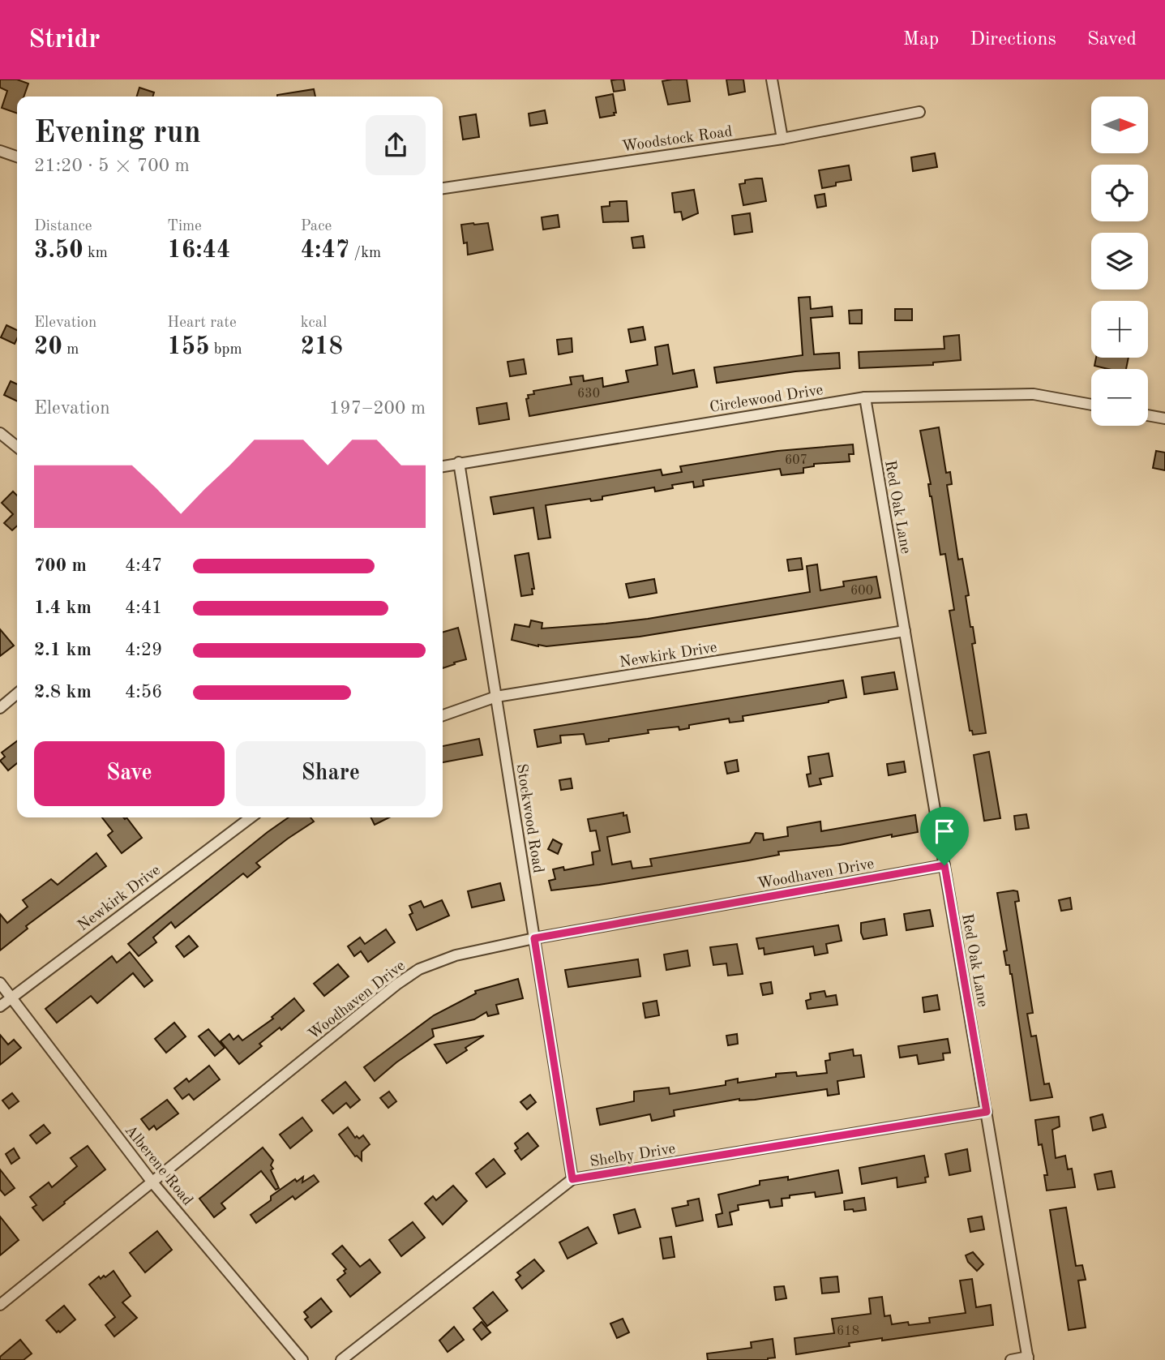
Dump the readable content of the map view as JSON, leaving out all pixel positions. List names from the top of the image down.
{
  "streets": {
    "street": [
      "Woodstock Road",
      "Circlewood Drive",
      "Red Oak Lane",
      "Newkirk Drive",
      "Stockwood Road",
      "Woodhaven Drive",
      "Shelby Drive",
      "Alberene Road"
    ]
  },
  "crossings": [
    ["Circlewood Drive", "Red Oak Lane"],
    ["Circlewood Drive", "Stockwood Road"],
    ["Red Oak Lane", "Newkirk Drive"],
    ["Red Oak Lane", "Woodhaven Drive"],
    ["Red Oak Lane", "Shelby Drive"],
    ["Newkirk Drive", "Stockwood Road"],
    ["Newkirk Drive", "Alberene Road"],
    ["Stockwood Road", "Woodhaven Drive"],
    ["Stockwood Road", "Shelby Drive"],
    ["Woodhaven Drive", "Alberene Road"]
  ],
  "house_numbers": [
    "630",
    "607",
    "600",
    "618"
  ],
  "north": "right",
  "page": {
    "header": "Stridr",
    "nav": ["Map", "Directions", "Saved"],
    "map_buttons": ["+", "−"],
    "heading": ["Evening run", "21:20 · 5 × 700 m"],
    "stats": [
      ["Distance", "3.50 km"],
      ["Time", "16:44"],
      ["Pace", "4:47 /km"],
      ["Elevation", "20 m"],
      ["Heart rate", "155 bpm"],
      ["kcal", "218"]
    ],
    "chart": ["Elevation", "197–200 m"],
    "list": [
      {
        "name": "700 m",
        "note": "4:47"
      },
      {
        "name": "1.4 km",
        "note": "4:41"
      },
      {
        "name": "2.1 km",
        "note": "4:29"
      },
      {
        "name": "2.8 km",
        "note": "4:56"
      }
    ],
    "buttons": ["Save", "Share"]
  }
}
